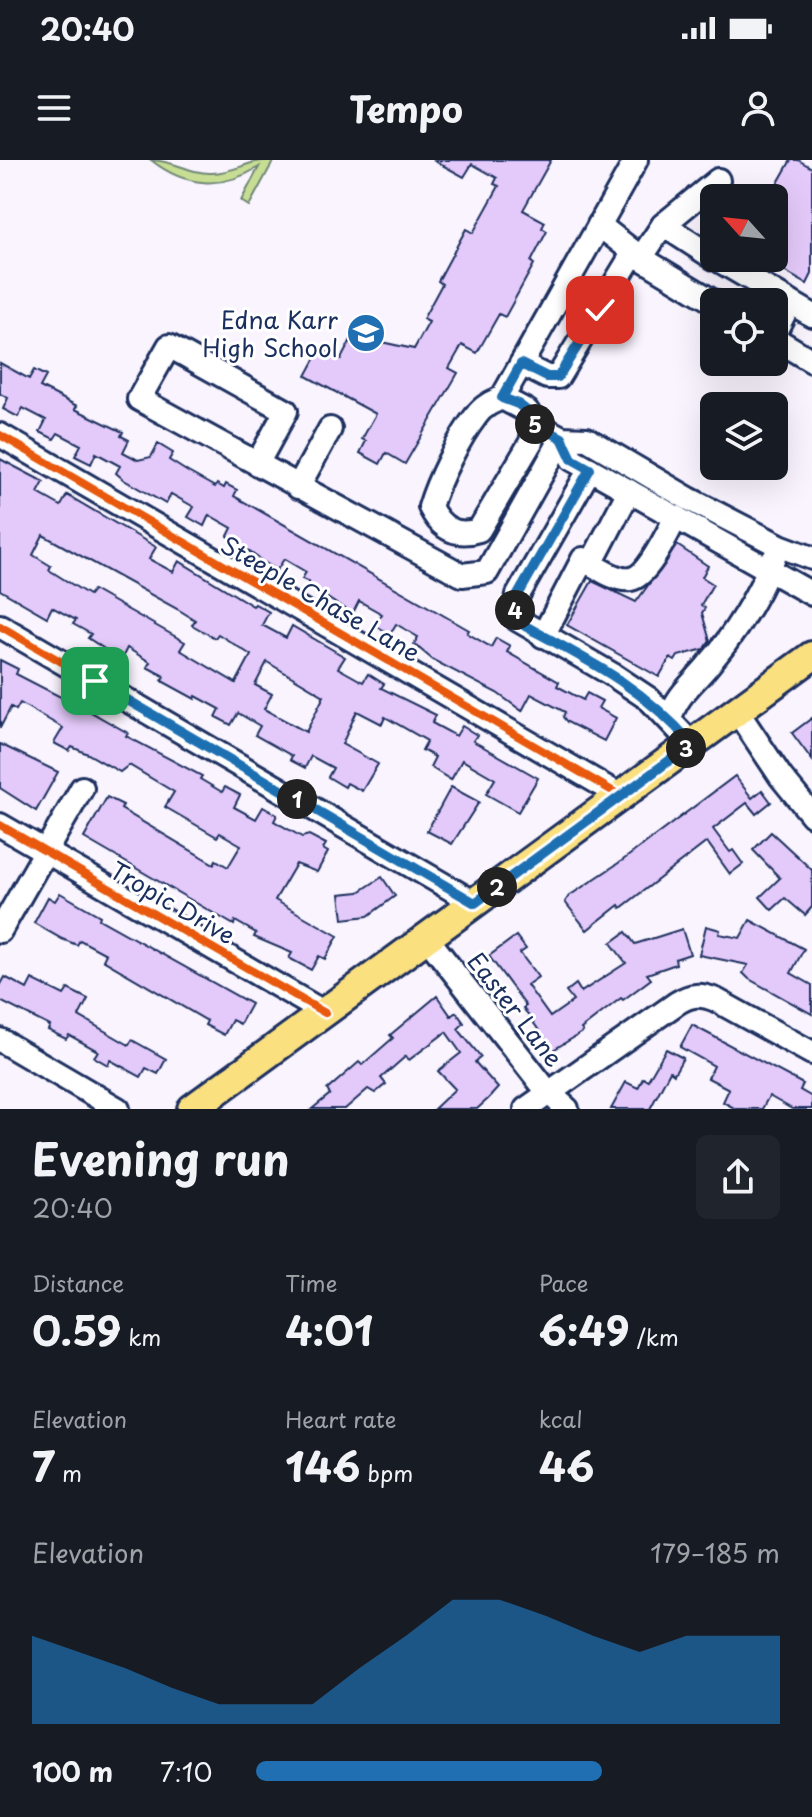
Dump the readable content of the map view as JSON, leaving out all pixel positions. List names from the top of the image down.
{
  "streets": {
    "street": ["Steeple Chase Lane", "Tropic Drive", "Easter Lane"]
  },
  "places": {
    "school or university": ["Edna Karr High School"]
  },
  "north": "top left",
  "page": {
    "status": "20:40",
    "header": "Tempo",
    "pins": [
      "5",
      "4",
      "3",
      "1",
      "2"
    ],
    "heading": ["Evening run", "20:40"],
    "stats": [
      ["Distance", "0.59 km"],
      ["Time", "4:01"],
      ["Pace", "6:49 /km"],
      ["Elevation", "7 m"],
      ["Heart rate", "146 bpm"],
      ["kcal", "46"]
    ],
    "chart": ["Elevation", "179–185 m"],
    "list": [
      {
        "name": "100 m",
        "note": "7:10"
      }
    ]
  }
}
